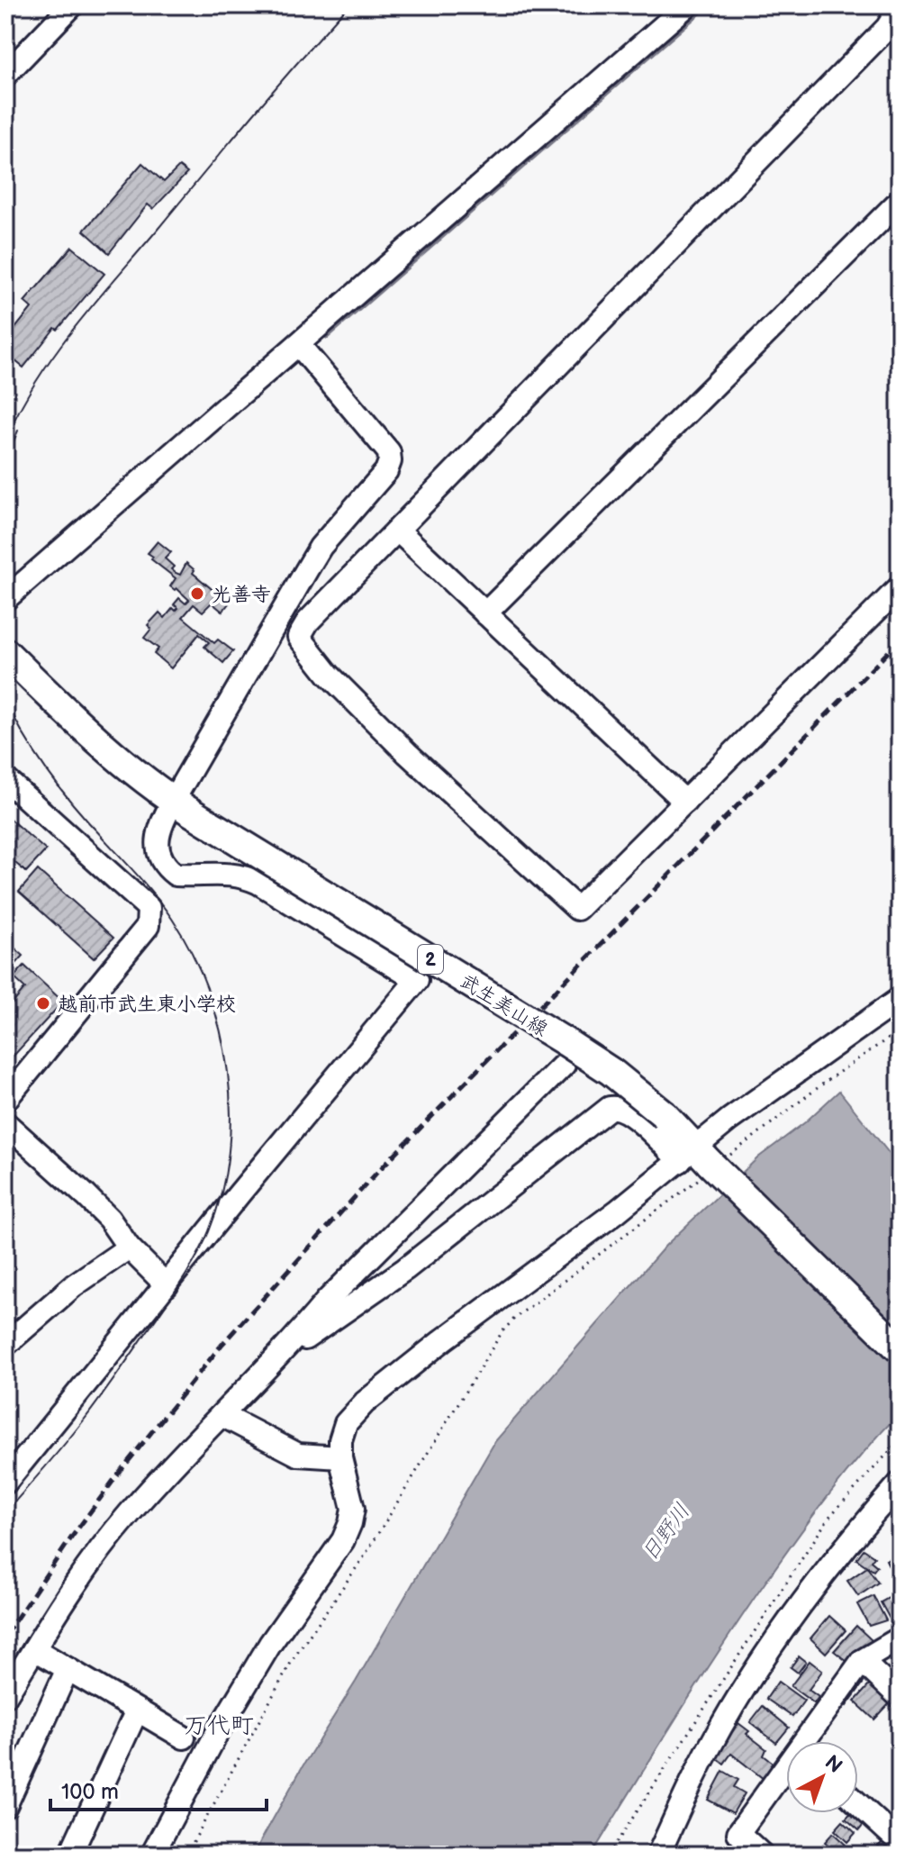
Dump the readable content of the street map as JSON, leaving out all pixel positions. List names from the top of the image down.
{
  "streets": {
    "main road": ["2", "武生美山線"]
  },
  "districts": ["万代町"],
  "water": ["日野川"],
  "places": ["光善寺", "越前市武生東小学校"],
  "scale_bar": "100 m",
  "north": "top right"
}
